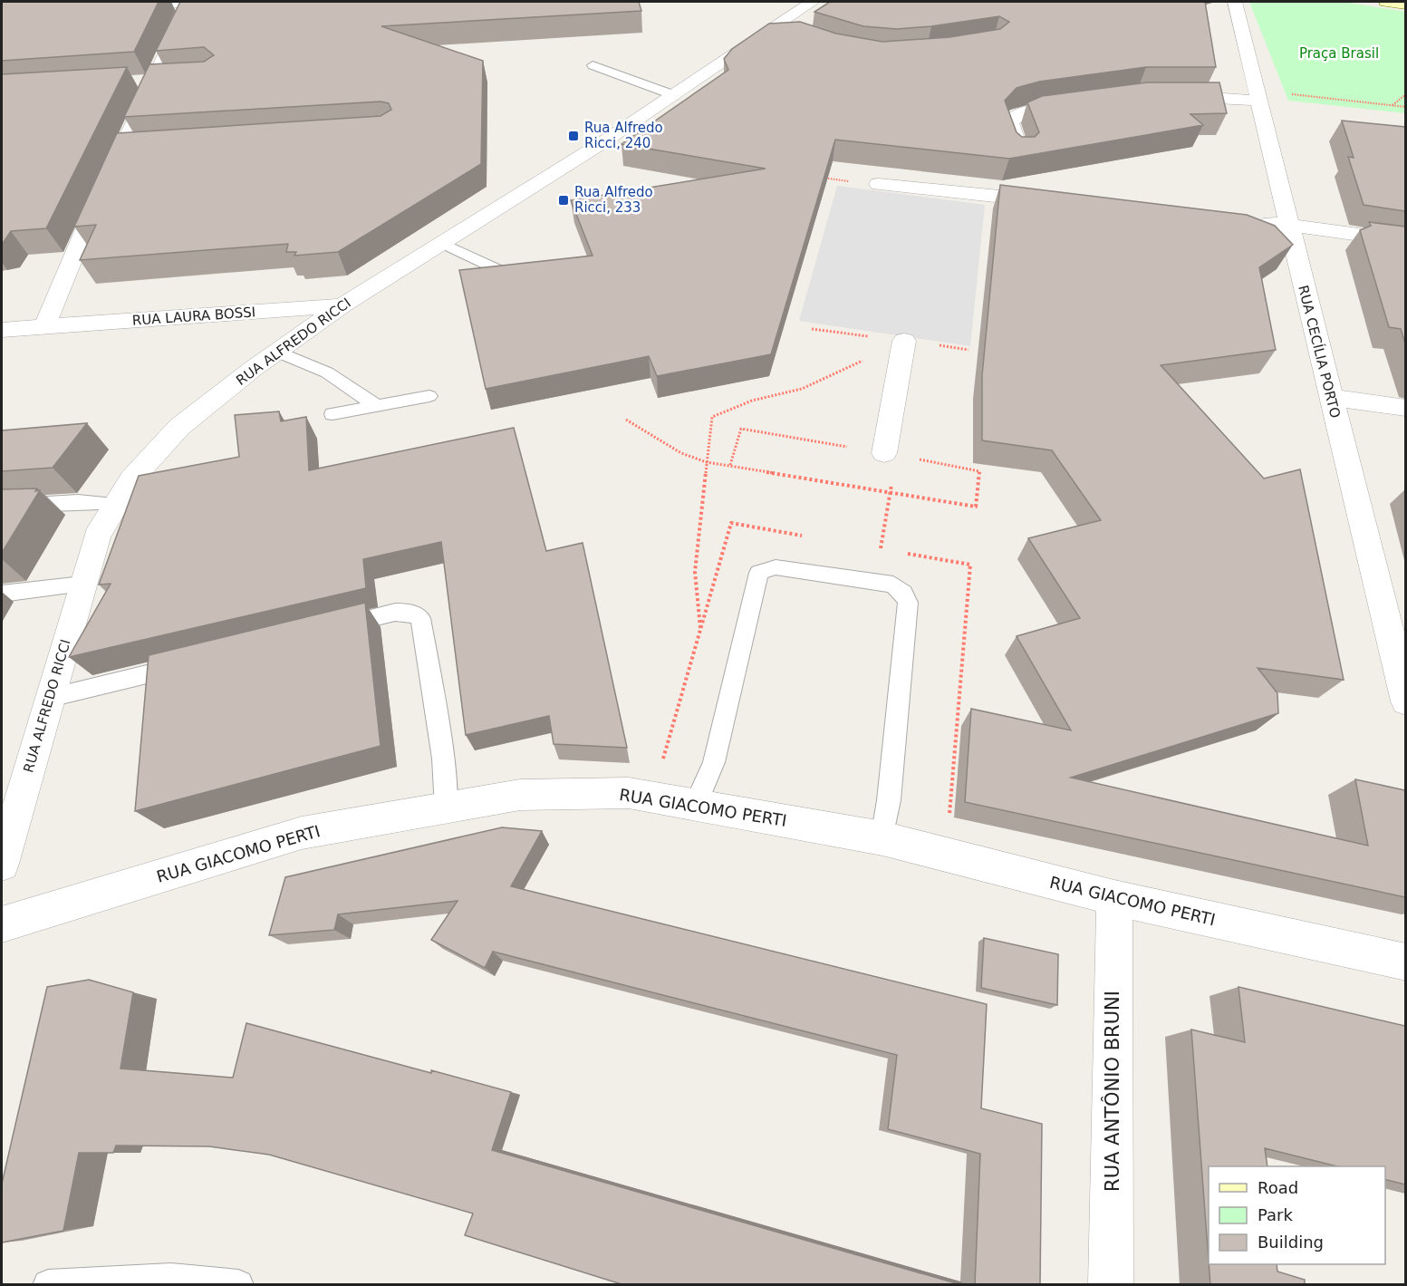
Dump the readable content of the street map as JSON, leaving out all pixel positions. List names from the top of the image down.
{
  "streets": {
    "street": [
      "RUA LAURA BOSSI",
      "RUA ALFREDO RICCI",
      "RUA CECÍLIA PORTO",
      "RUA GIACOMO PERTI",
      "RUA ANTÔNIO BRUNI"
    ]
  },
  "crossings": [
    ["RUA LAURA BOSSI", "RUA ALFREDO RICCI"],
    ["RUA GIACOMO PERTI", "RUA ANTÔNIO BRUNI"]
  ],
  "parks": ["Praça Brasil"],
  "places": {
    "transit": ["Rua Alfredo Ricci, 240", "Rua Alfredo Ricci, 233"]
  },
  "legend": ["Road", "Park", "Building"]
}
